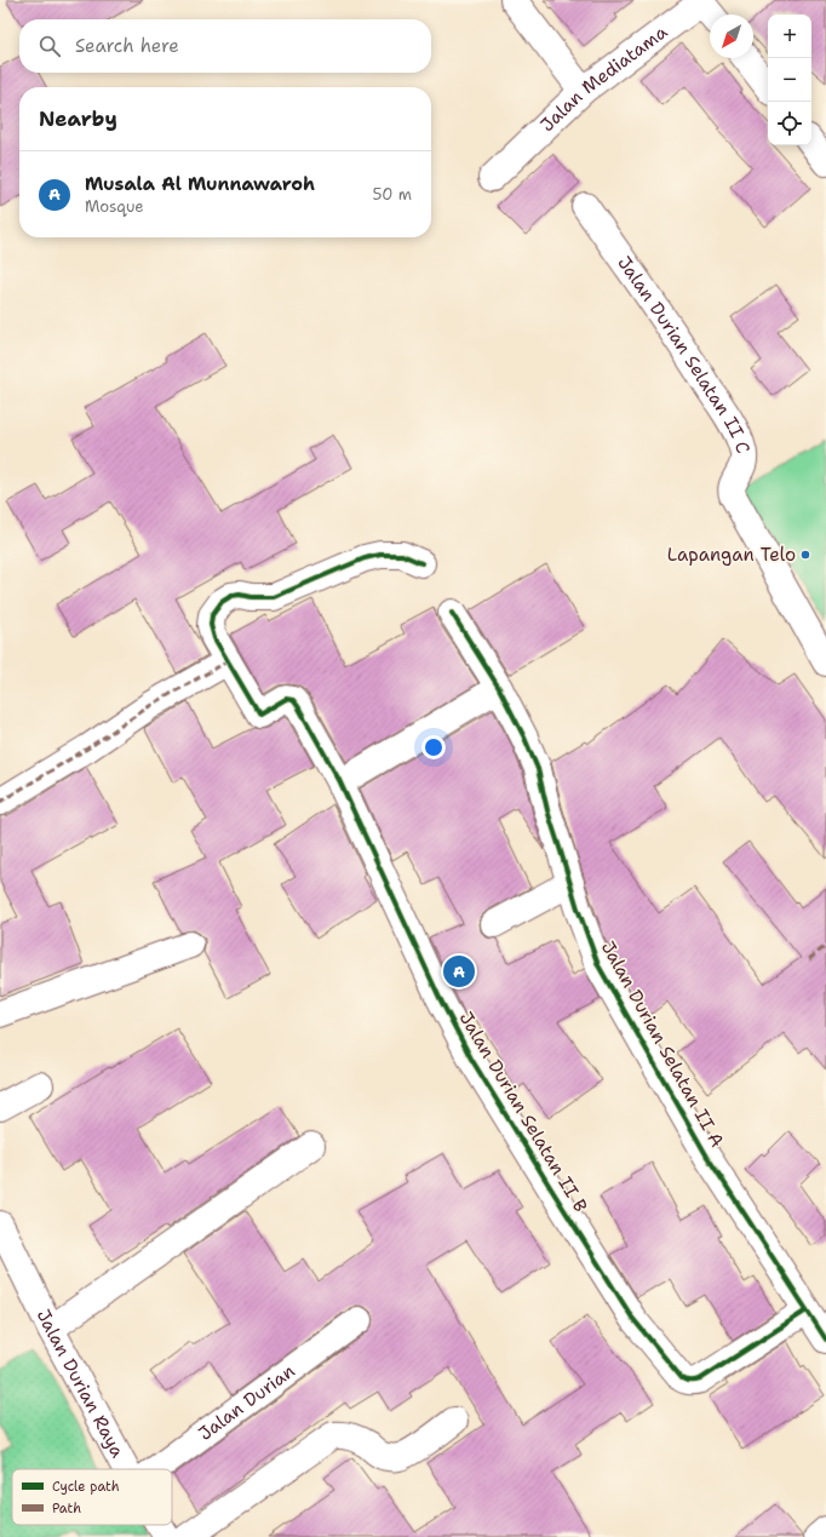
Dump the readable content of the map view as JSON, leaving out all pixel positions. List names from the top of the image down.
{
  "streets": {
    "street": [
      "Jalan Mediatama",
      "Jalan Durian Selatan II C",
      "Jalan Durian Selatan II A",
      "Jalan Durian Selatan II B",
      "Jalan Durian Raya",
      "Jalan Durian"
    ]
  },
  "crossings": [
    ["Jalan Durian Selatan II A", "Jalan Durian Selatan II B"]
  ],
  "places": ["Lapangan Telo"],
  "legend": ["Cycle path", "Path"],
  "north": "bottom left",
  "page": {
    "map_buttons": ["+", "−"],
    "search": "Search here",
    "heading": "Nearby",
    "list": [
      {
        "mark": "A",
        "name": "Musala Al Munnawaroh",
        "note": "Mosque",
        "value": "50 m"
      }
    ],
    "pins": "A"
  }
}
